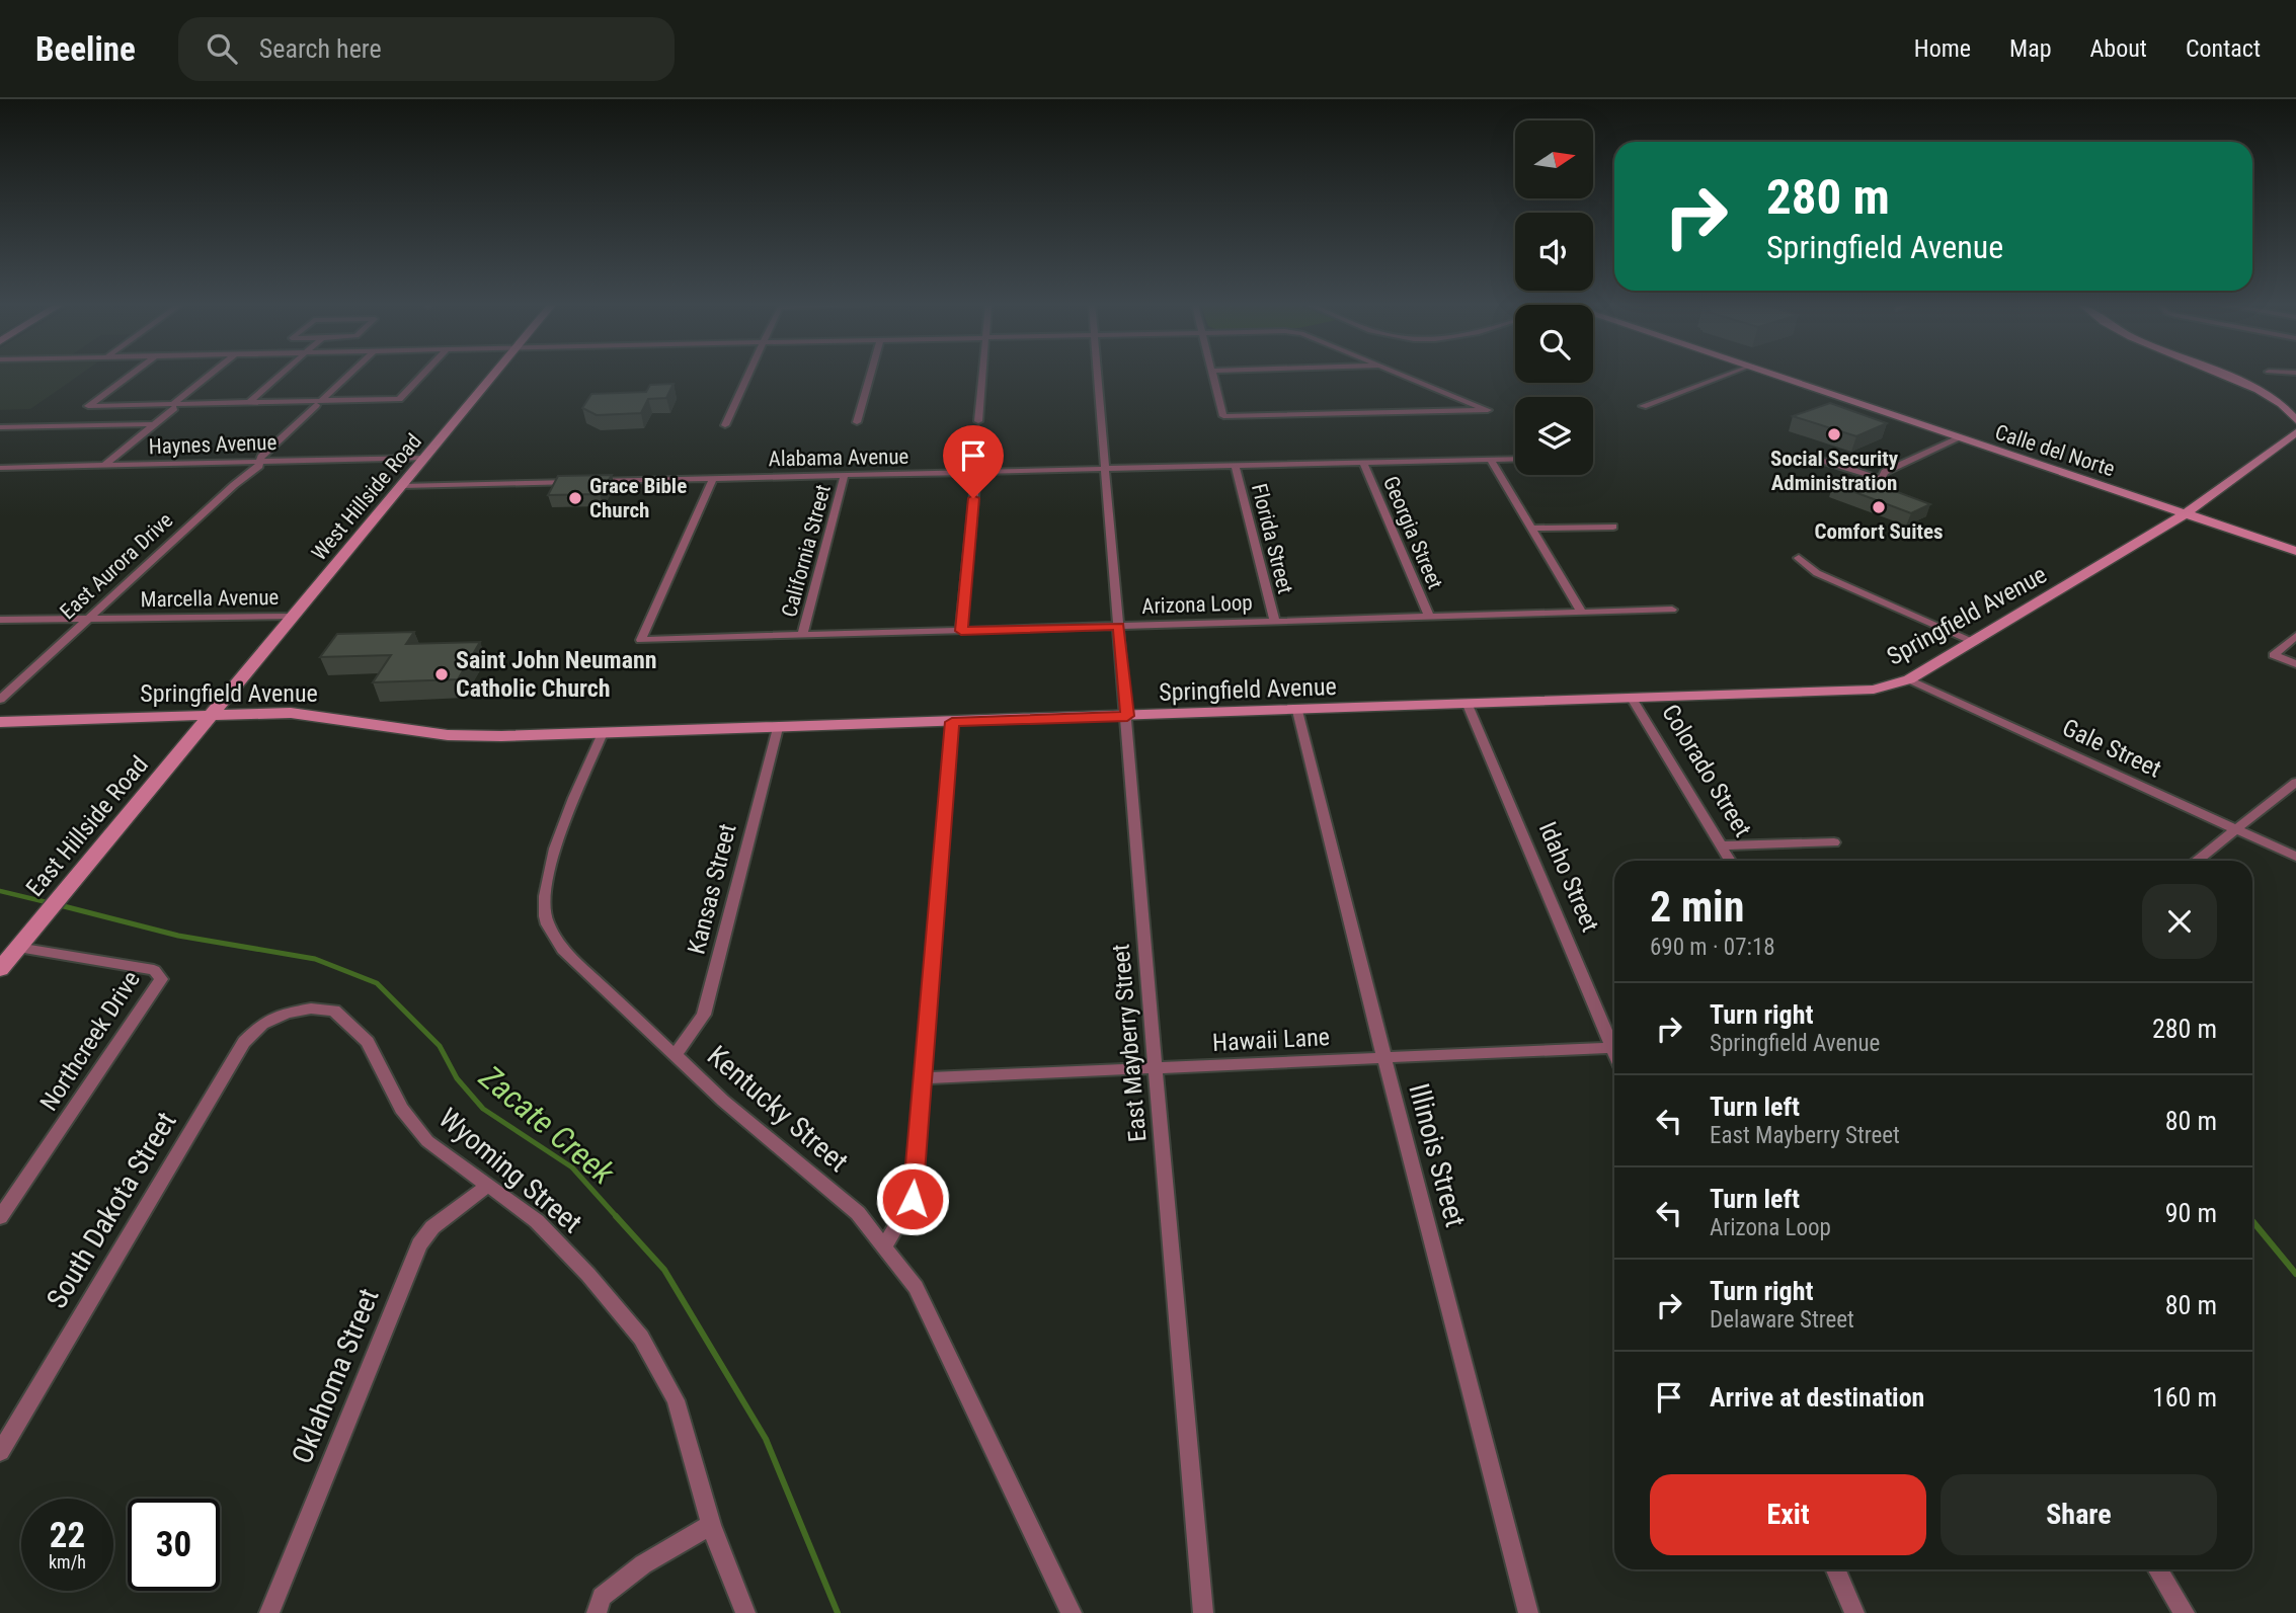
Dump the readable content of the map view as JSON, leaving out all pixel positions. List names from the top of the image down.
{
  "streets": {
    "main road": [
      "Calle del Norte",
      "West Hillside Road",
      "Springfield Avenue",
      "East Hillside Road"
    ],
    "street": [
      "Haynes Avenue",
      "Alabama Avenue",
      "Georgia Street",
      "Florida Street",
      "California Street",
      "East Aurora Drive",
      "Marcella Avenue",
      "Arizona Loop",
      "Gale Street",
      "Colorado Street",
      "Idaho Street",
      "Kansas Street",
      "Hawaii Lane",
      "Northcreek Drive",
      "East Mayberry Street",
      "Kentucky Street",
      "Illinois Street",
      "Wyoming Street",
      "South Dakota Street",
      "Oklahoma Street"
    ]
  },
  "crossings": [
    ["Haynes Avenue", "West Hillside Road"],
    ["Haynes Avenue", "East Aurora Drive"],
    ["Calle del Norte", "Springfield Avenue"],
    ["Alabama Avenue", "Georgia Street"],
    ["Alabama Avenue", "Florida Street"],
    ["Alabama Avenue", "California Street"],
    ["Alabama Avenue", "Arizona Loop"],
    ["Alabama Avenue", "East Mayberry Street"],
    ["West Hillside Road", "Marcella Avenue"],
    ["West Hillside Road", "Springfield Avenue"],
    ["West Hillside Road", "East Hillside Road"],
    ["Georgia Street", "Arizona Loop"],
    ["Florida Street", "Arizona Loop"],
    ["California Street", "Arizona Loop"],
    ["East Aurora Drive", "Marcella Avenue"],
    ["Arizona Loop", "East Mayberry Street"],
    ["Springfield Avenue", "Gale Street"],
    ["Springfield Avenue", "Colorado Street"],
    ["Springfield Avenue", "East Hillside Road"],
    ["Springfield Avenue", "Idaho Street"],
    ["Springfield Avenue", "Kansas Street"],
    ["Springfield Avenue", "East Mayberry Street"],
    ["Springfield Avenue", "Kentucky Street"],
    ["Springfield Avenue", "Illinois Street"],
    ["East Hillside Road", "Northcreek Drive"],
    ["Kansas Street", "Kentucky Street"],
    ["Hawaii Lane", "East Mayberry Street"],
    ["Hawaii Lane", "Illinois Street"],
    ["Wyoming Street", "South Dakota Street"],
    ["Wyoming Street", "Oklahoma Street"]
  ],
  "water": ["Zacate Creek"],
  "places": [
    "Social Security Administration",
    "Grace Bible Church",
    "Comfort Suites",
    "Saint John Neumann Catholic Church"
  ],
  "north": "right",
  "page": {
    "header": "Beeline",
    "search": "Search here",
    "nav": [
      "Home",
      "Map",
      "About",
      "Contact"
    ],
    "turn": ["280 m", "Springfield Avenue"],
    "heading": ["2 min", "690 m · 07:18"],
    "list": [
      {
        "name": "Turn right",
        "note": "Springfield Avenue",
        "value": "280 m"
      },
      {
        "name": "Turn left",
        "note": "East Mayberry Street",
        "value": "80 m"
      },
      {
        "name": "Turn left",
        "note": "Arizona Loop",
        "value": "90 m"
      },
      {
        "name": "Turn right",
        "note": "Delaware Street",
        "value": "80 m"
      },
      {
        "name": "Arrive at destination",
        "value": "160 m"
      }
    ],
    "buttons": ["Exit", "Share"],
    "speed": "22 km/h",
    "limit": "30"
  }
}
